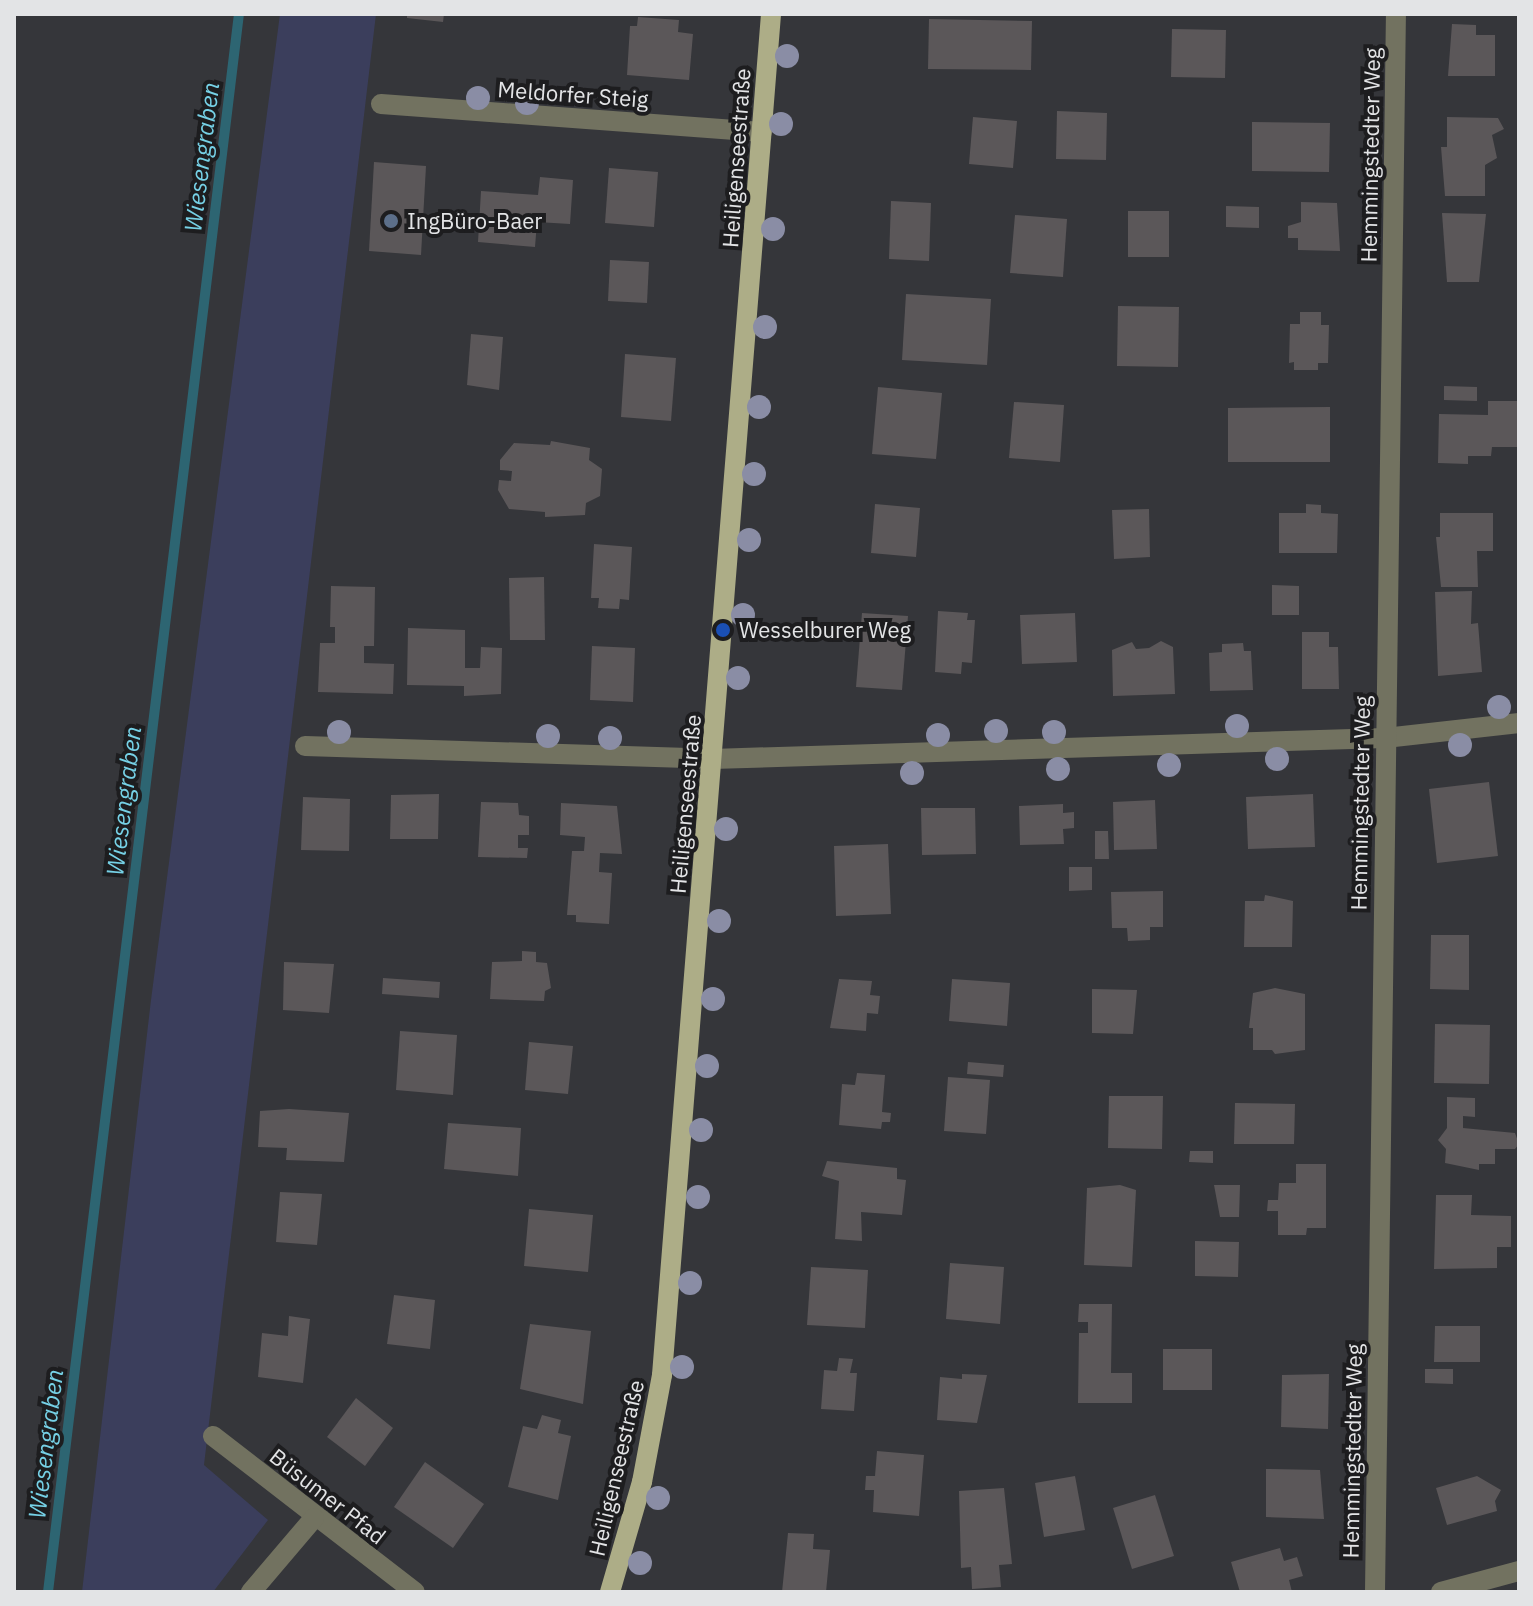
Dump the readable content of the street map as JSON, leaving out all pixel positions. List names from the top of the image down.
{
  "streets": {
    "main road": ["Heiligenseestraße"],
    "street": ["Meldorfer Steig", "Hemmingstedter Weg", "Büsumer Pfad"]
  },
  "crossings": [
    ["Meldorfer Steig", "Heiligenseestraße"]
  ],
  "water": ["Wiesengraben"],
  "places": ["IngBüro-Baer", "Wesselburer Weg"]
}
